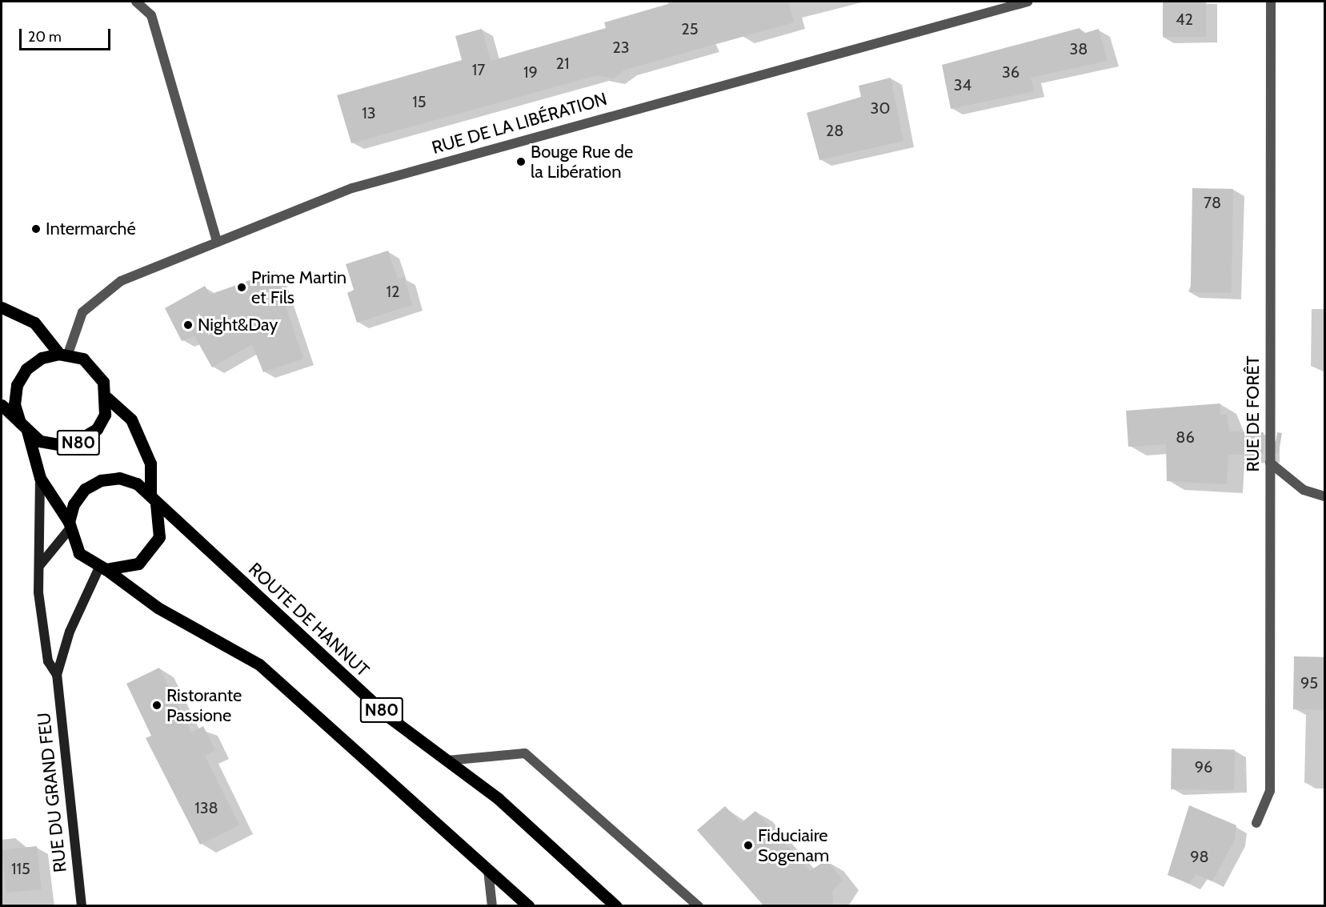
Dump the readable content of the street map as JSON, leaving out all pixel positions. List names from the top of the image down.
{
  "streets": {
    "main road": ["N80", "ROUTE DE HANNUT"],
    "street": ["RUE DE LA LIBÉRATION", "RUE DE FORÊT", "RUE DU GRAND FEU"]
  },
  "crossings": [
    ["RUE DE LA LIBÉRATION", "N80"],
    ["N80", "ROUTE DE HANNUT"],
    ["N80", "RUE DU GRAND FEU"],
    ["ROUTE DE HANNUT", "RUE DU GRAND FEU"]
  ],
  "places": [
    "Bouge Rue de la Libération",
    "Intermarché",
    "Prime Martin et Fils",
    "Night&Day",
    "Ristorante Passione",
    "Fiduciaire Sogenam"
  ],
  "house_numbers": [
    "42",
    "25",
    "23",
    "38",
    "21",
    "17",
    "19",
    "36",
    "34",
    "15",
    "30",
    "13",
    "28",
    "78",
    "12",
    "86",
    "95",
    "96",
    "138",
    "98",
    "115"
  ],
  "scale_bar": "20 m"
}
